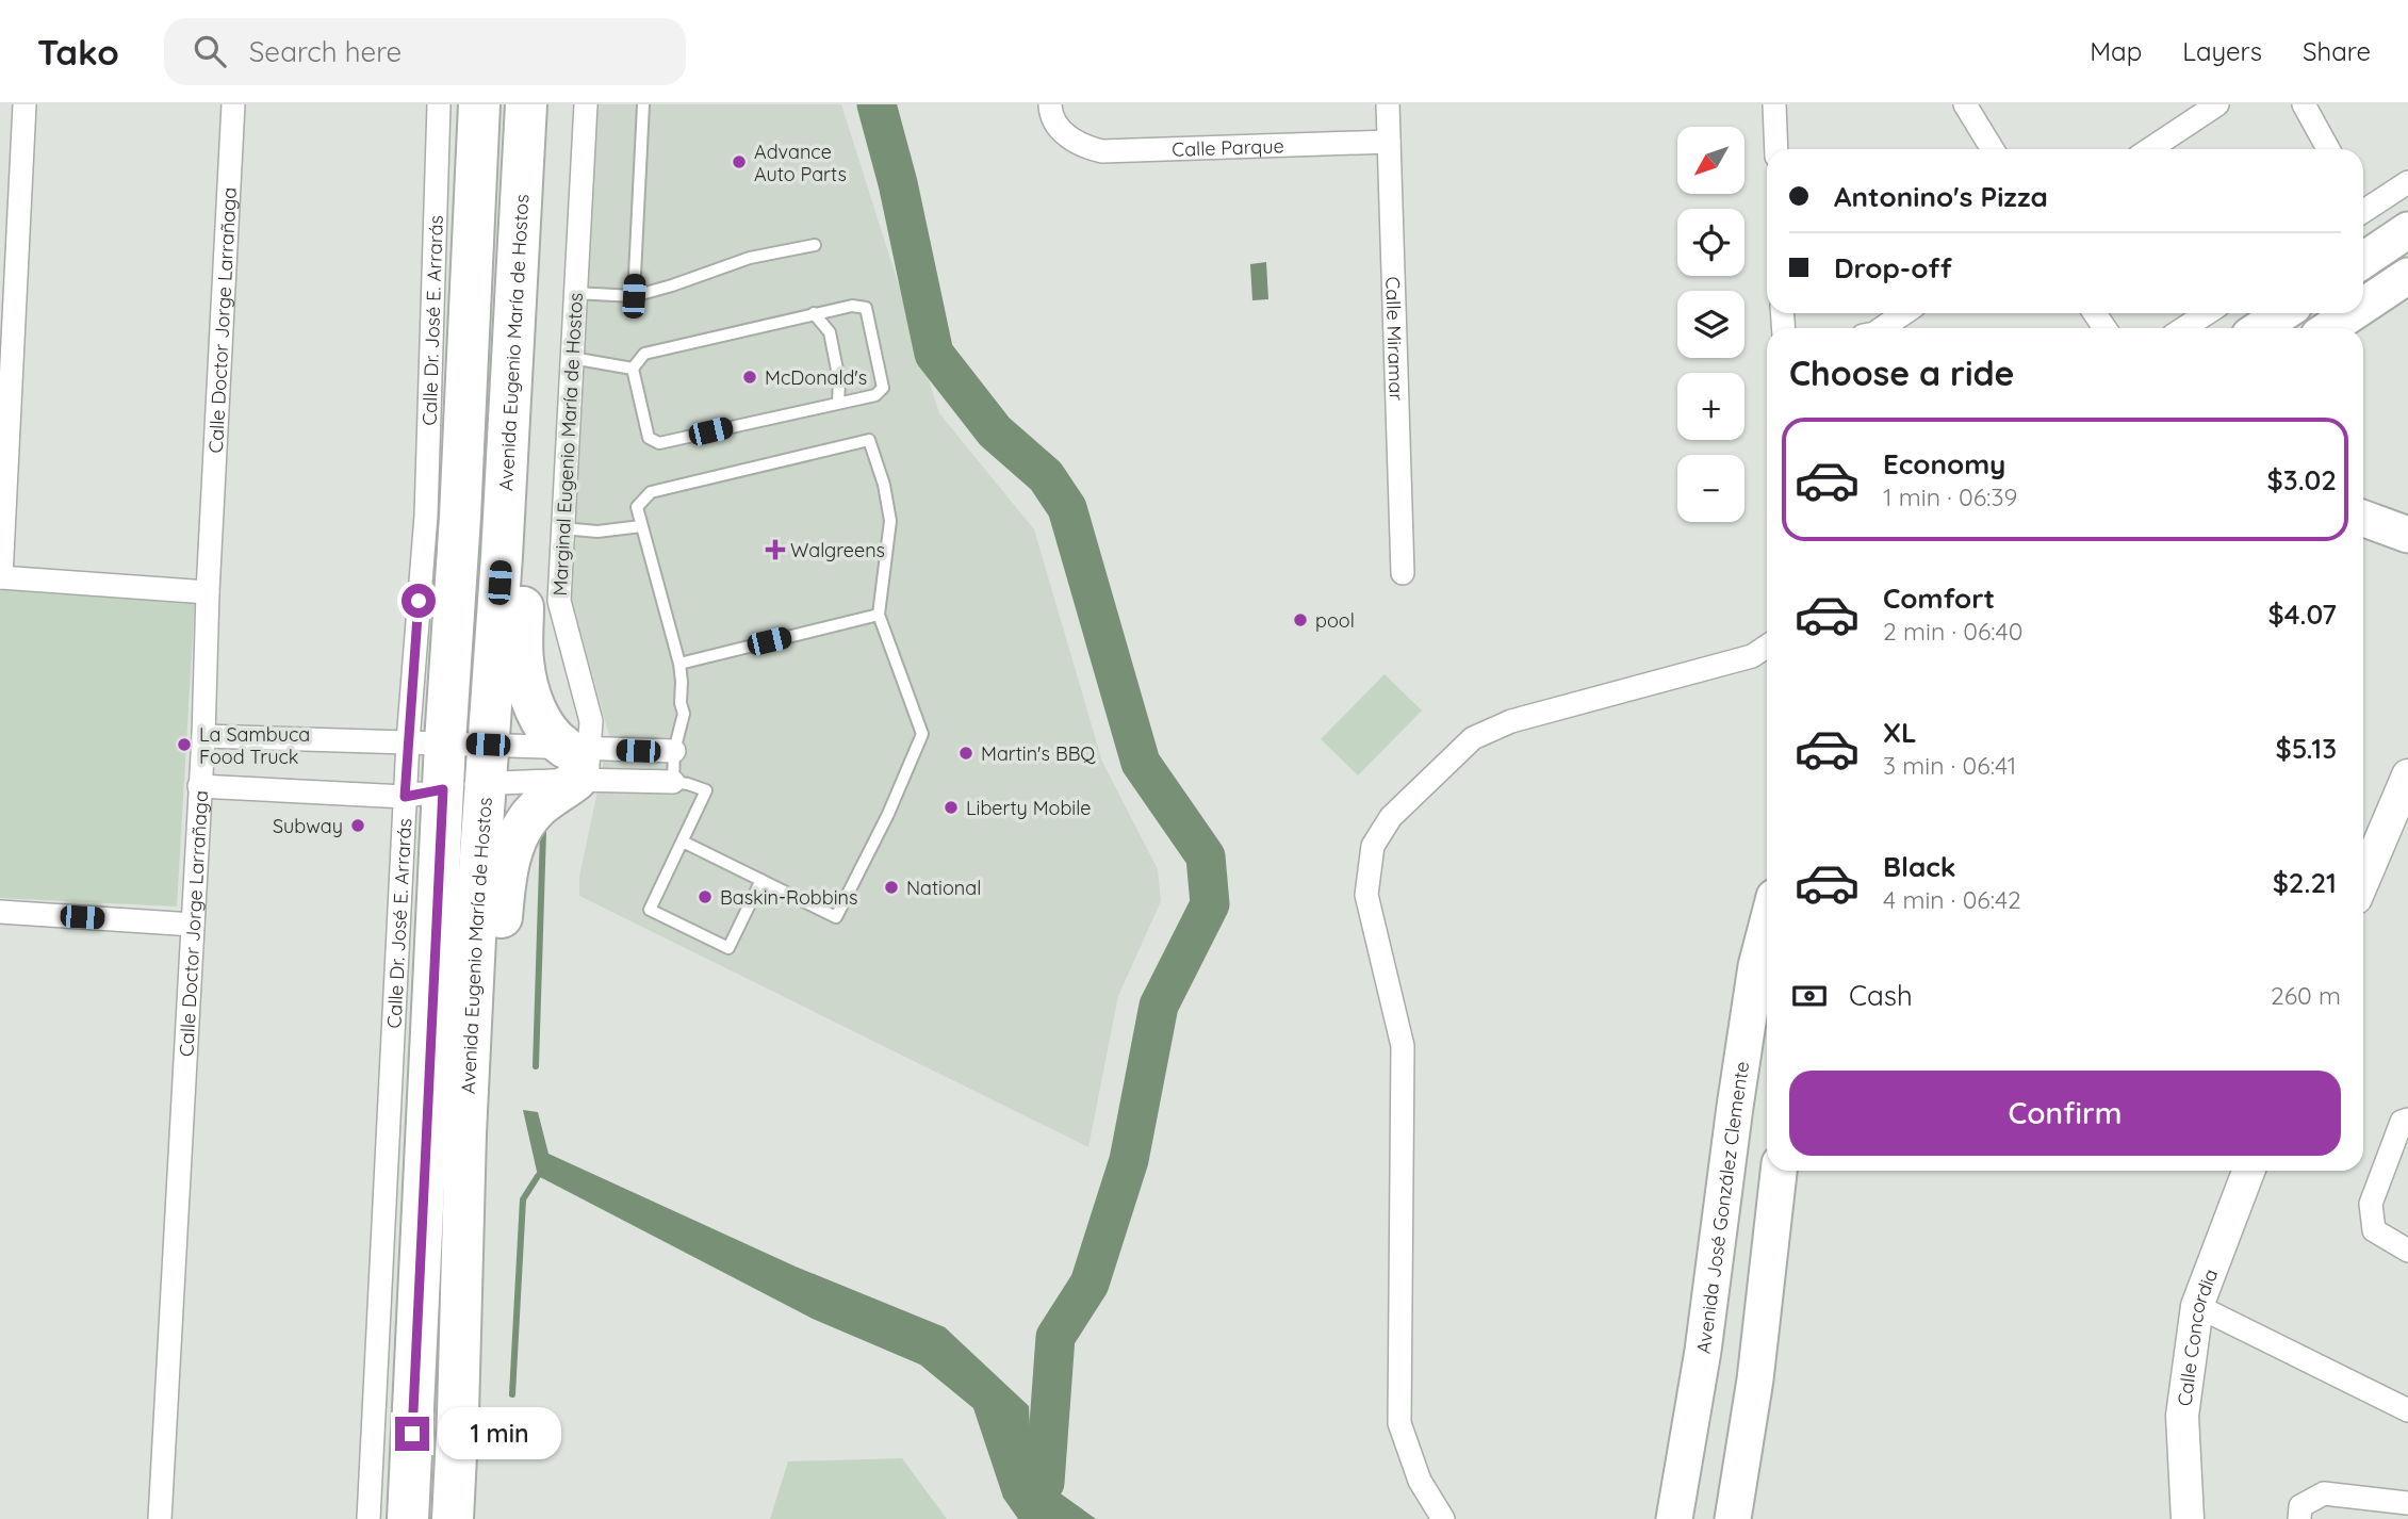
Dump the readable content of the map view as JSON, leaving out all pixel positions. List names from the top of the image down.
{
  "streets": {
    "highway": ["Avenida Eugenio María de Hostos"],
    "main road": ["Avenida José González Clemente"],
    "street": [
      "Calle Parque",
      "Calle Doctor Jorge Larrañaga",
      "Calle Dr. José E. Arrarás",
      "Calle Miramar",
      "Marginal Eugenio María de Hostos",
      "Calle Concordia"
    ]
  },
  "crossings": [
    ["Calle Parque", "Calle Miramar"]
  ],
  "places": {
    "other": [
      "Advance Auto Parts",
      "McDonald's",
      "pool",
      "La Sambuca Food Truck",
      "Martin's BBQ",
      "Liberty Mobile",
      "Subway",
      "National",
      "Baskin-Robbins"
    ],
    "health": ["Walgreens"]
  },
  "north": "bottom left",
  "page": {
    "header": "Tako",
    "search": "Search here",
    "nav": ["Map", "Layers", "Share"],
    "map_buttons": ["+", "−"],
    "banner": ["Antonino's Pizza", "Drop-off"],
    "heading": "Choose a ride",
    "list": [
      {
        "name": "Economy",
        "note": "1 min · 06:39",
        "value": "$3.02"
      },
      {
        "name": "Comfort",
        "note": "2 min · 06:40",
        "value": "$4.07"
      },
      {
        "name": "XL",
        "note": "3 min · 06:41",
        "value": "$5.13"
      },
      {
        "name": "Black",
        "note": "4 min · 06:42",
        "value": "$2.21"
      }
    ],
    "pay": ["Cash", "260 m"],
    "buttons": "Confirm",
    "bubble": "1 min"
  }
}
